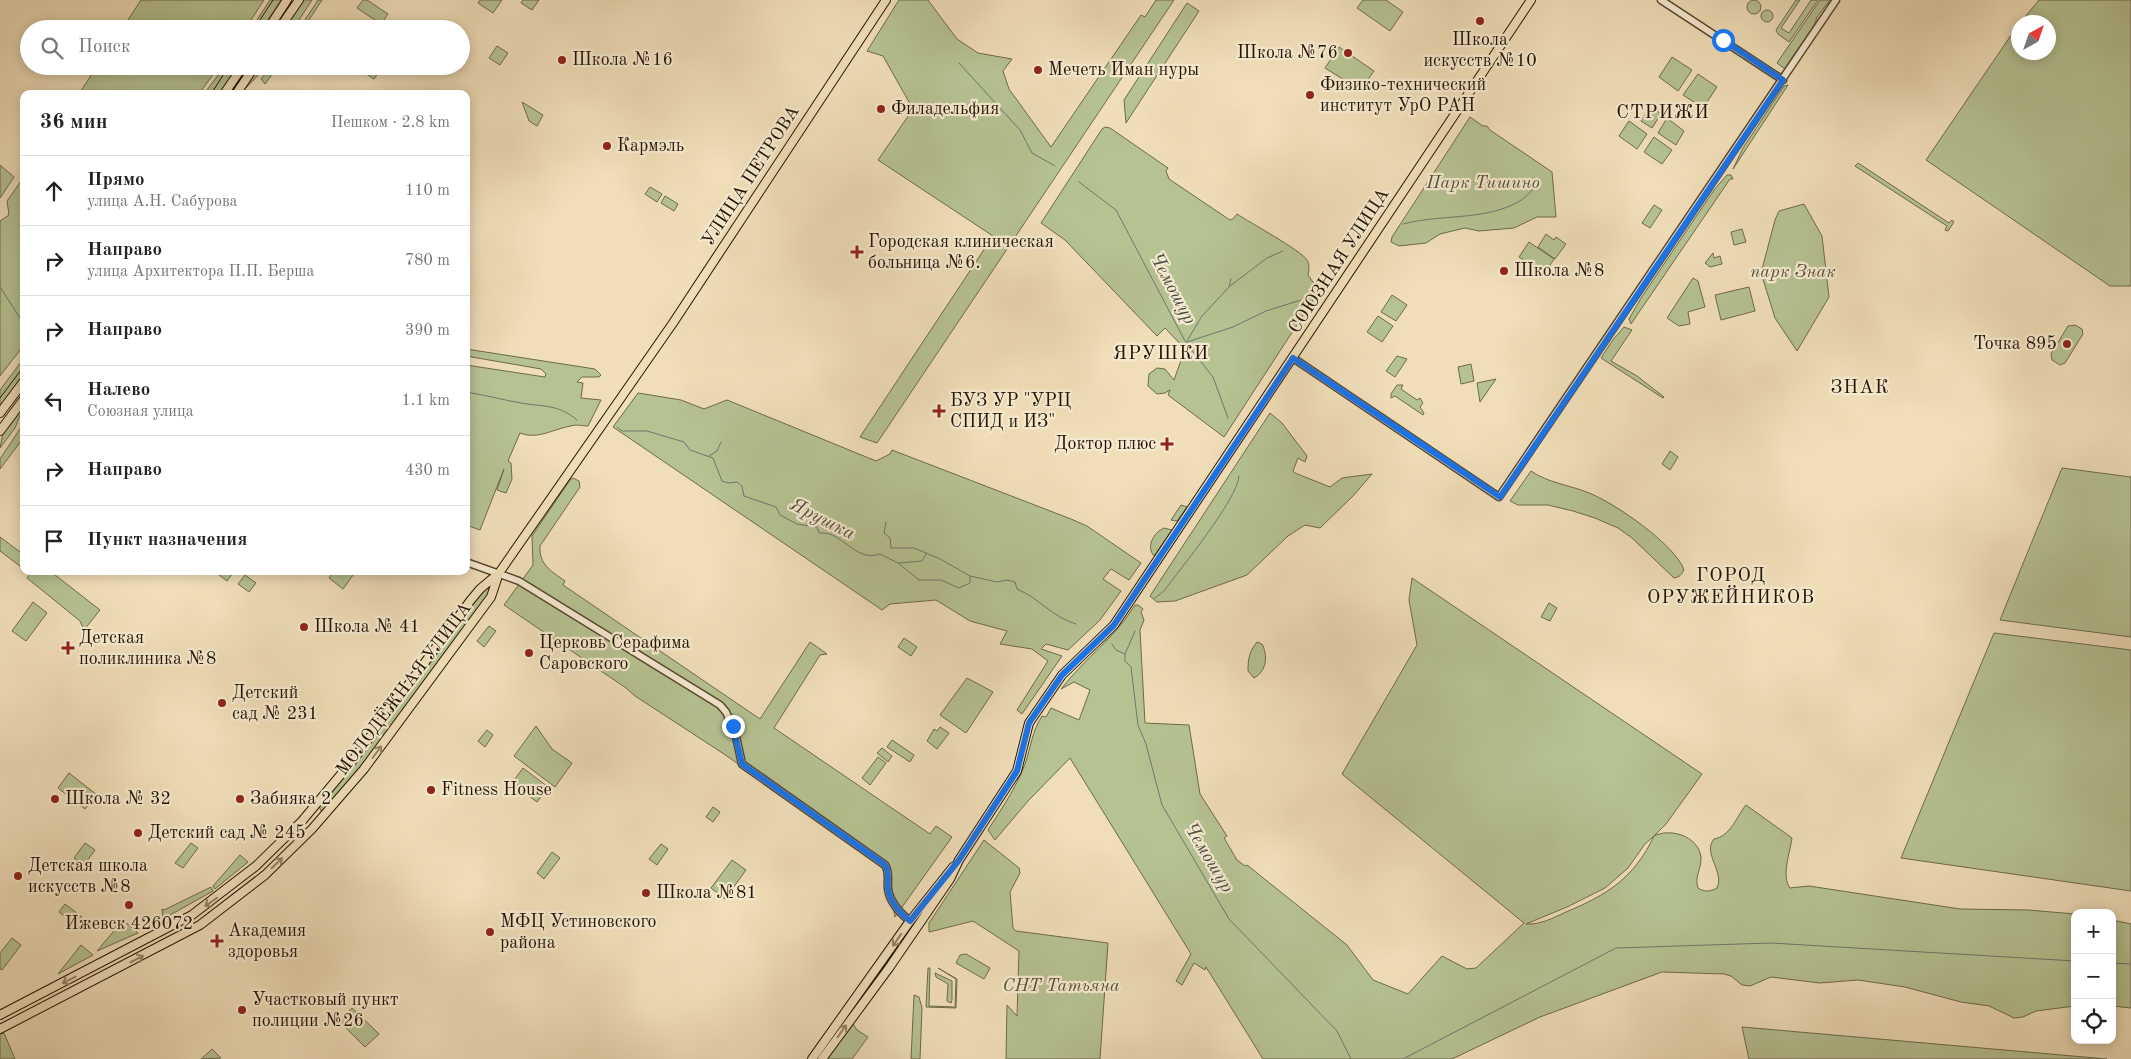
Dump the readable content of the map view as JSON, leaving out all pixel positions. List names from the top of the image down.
{
  "streets": {
    "main road": ["УЛИЦА ПЕТРОВА", "СОЮЗНАЯ УЛИЦА", "МОЛОДЁЖНАЯ УЛИЦА"]
  },
  "crossings": [
    ["УЛИЦА ПЕТРОВА", "МОЛОДЁЖНАЯ УЛИЦА"]
  ],
  "districts": [
    "СТРИЖИ",
    "ЯРУШКИ",
    "ЗНАК",
    "ГОРОД ОРУЖЕЙНИКОВ"
  ],
  "water": ["Чемошур", "Ярушка"],
  "parks": ["Парк Тишино", "парк Знак", "СНТ Татьяна"],
  "places": {
    "other": [
      "Школа искусств №10",
      "Школа №76",
      "Школа №16",
      "Мечеть Иман нуры",
      "Физико-технический институт УрО РАН",
      "Филадельфия",
      "Кармэль",
      "Школа №8",
      "Точка 895",
      "Школа № 41",
      "Церковь Серафима Саровского",
      "Детский сад № 231",
      "Fitness House",
      "Школа № 32",
      "Забияка 2",
      "Детский сад № 245",
      "Детская школа искусств №8",
      "Школа №81",
      "Ижевск 426072",
      "МФЦ Устиновского района",
      "Участковый пункт полиции №26"
    ],
    "health": [
      "Городская клиническая больница №6.",
      "БУЗ УР \"УРЦ СПИД и ИЗ\"",
      "Доктор плюс",
      "Детская поликлиника №8",
      "Академия здоровья"
    ]
  },
  "north": "top right",
  "page": {
    "search": "Поиск",
    "heading": ["36 мин", "Пешком · 2.8 km"],
    "list": [
      ["Прямо", "улица А.Н. Сабурова", "110 m"],
      ["Направо", "улица Архитектора П.П. Берша", "780 m"],
      ["Направо", "390 m"],
      ["Налево", "Союзная улица", "1.1 km"],
      ["Направо", "430 m"],
      "Пункт назначения"
    ],
    "map_buttons": ["+", "−"]
  }
}
